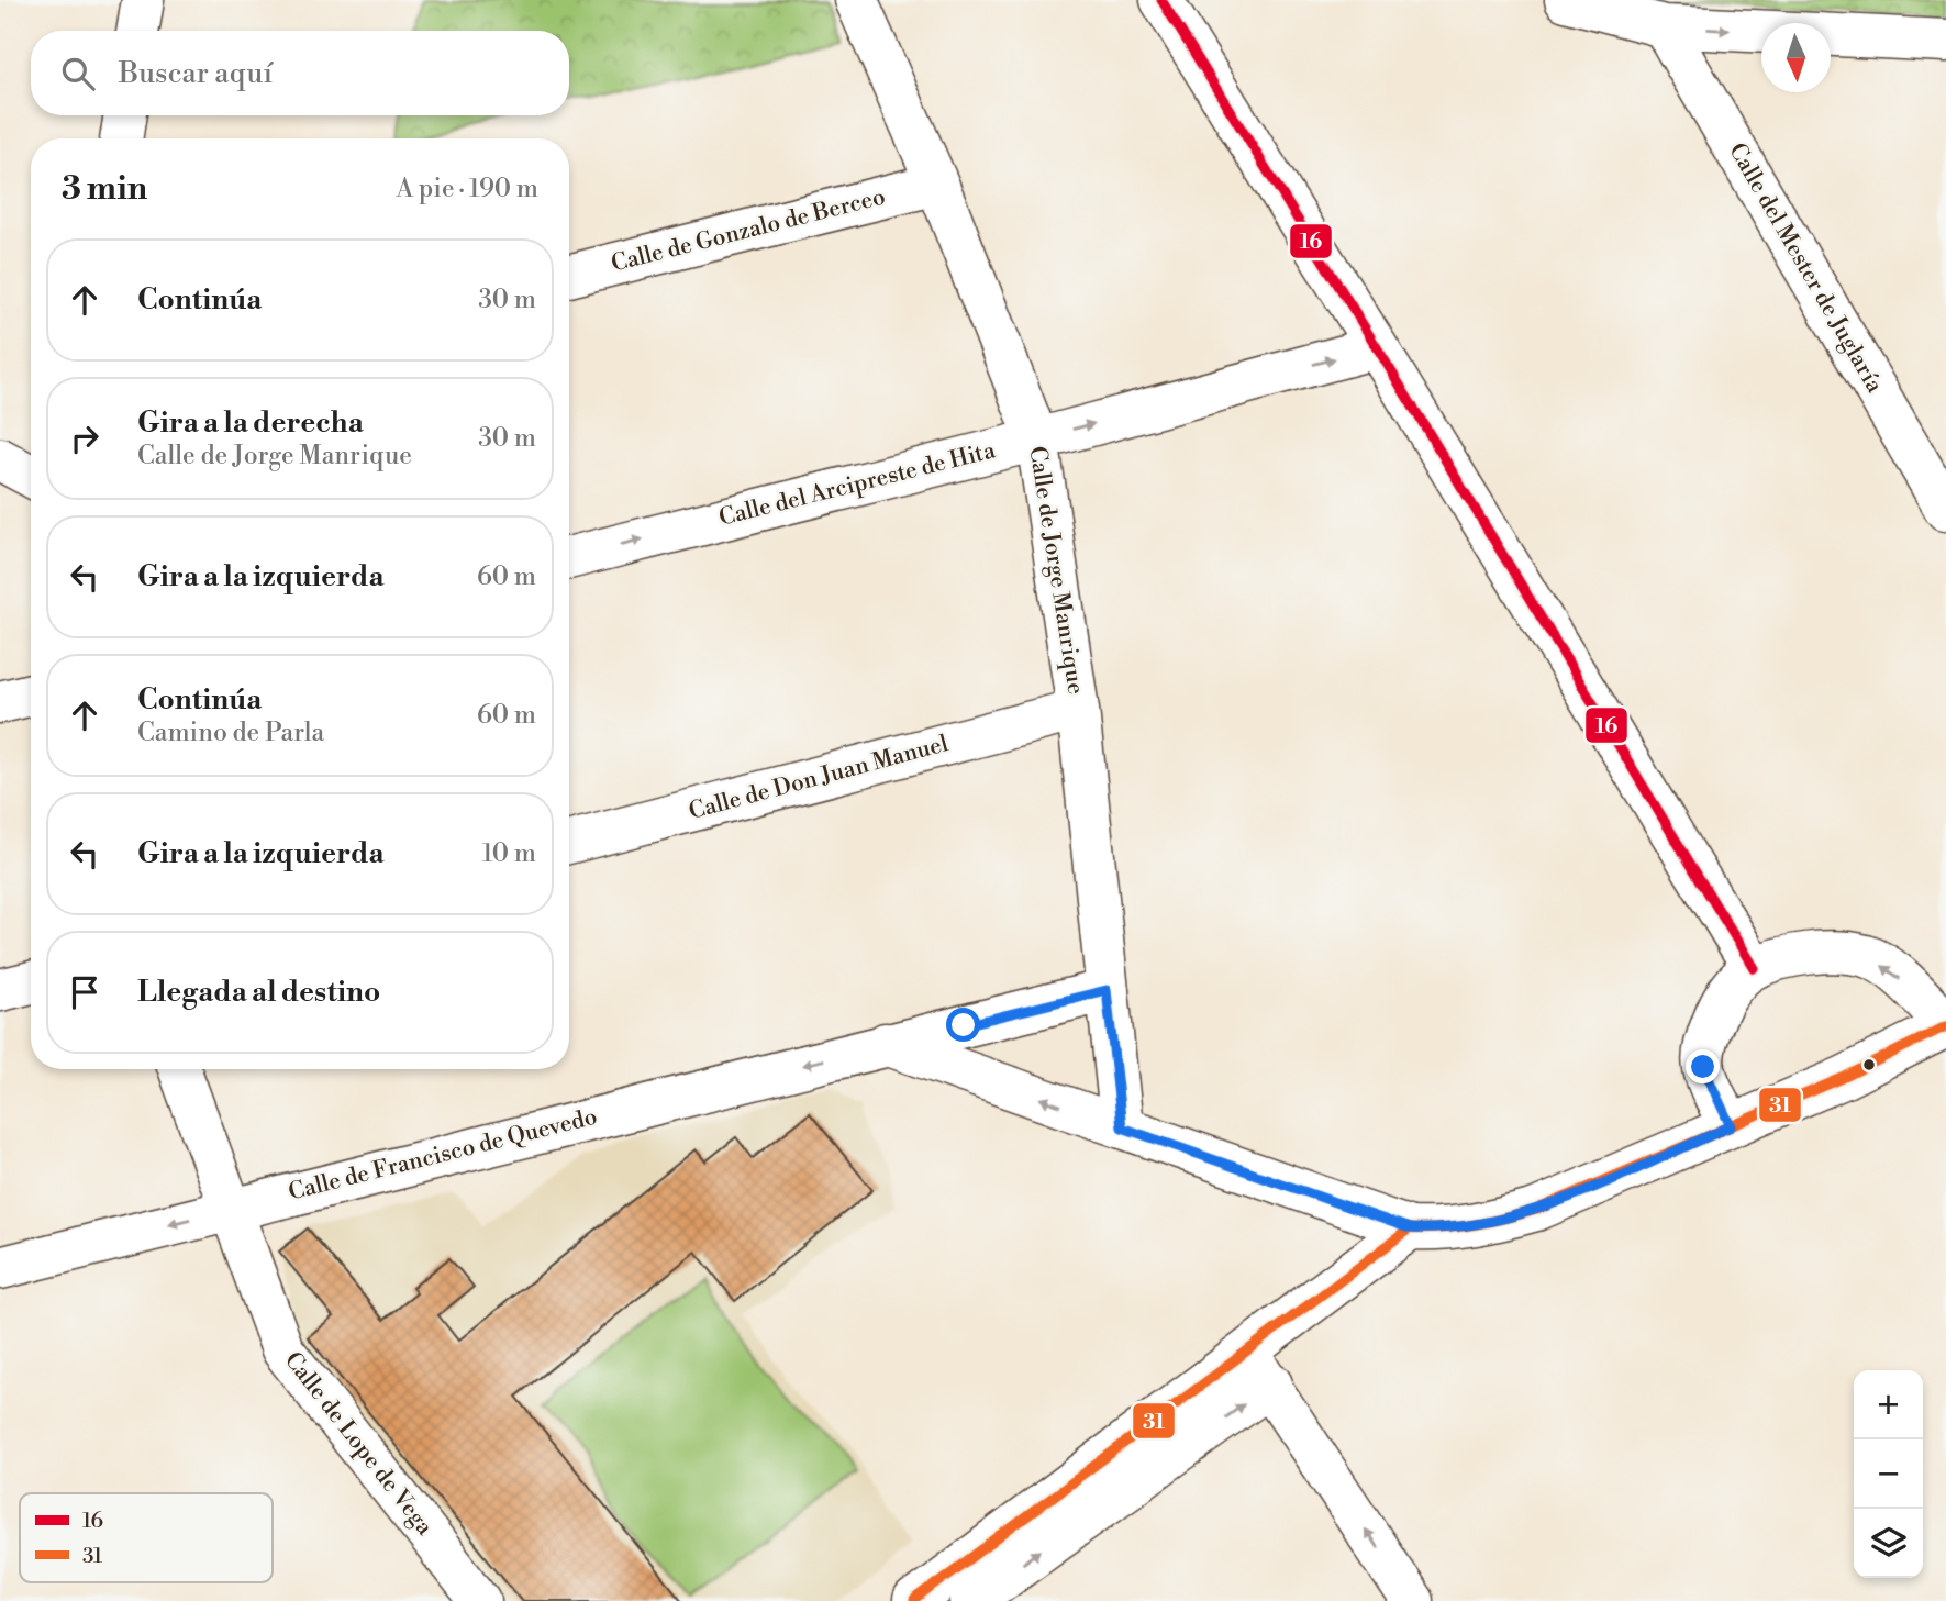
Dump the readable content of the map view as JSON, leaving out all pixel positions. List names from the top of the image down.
{
  "streets": {
    "street": [
      "Calle de Gonzalo de Berceo",
      "Calle del Mester de Juglaría",
      "Calle del Arcipreste de Hita",
      "Calle de Jorge Manrique",
      "Calle de Don Juan Manuel",
      "Calle de Francisco de Quevedo",
      "Calle de Lope de Vega"
    ]
  },
  "crossings": [
    ["Calle de Gonzalo de Berceo", "Calle de Jorge Manrique"],
    ["Calle del Arcipreste de Hita", "Calle de Jorge Manrique"],
    ["Calle de Jorge Manrique", "Calle de Don Juan Manuel"],
    ["Calle de Jorge Manrique", "Calle de Francisco de Quevedo"],
    ["Calle de Francisco de Quevedo", "Calle de Lope de Vega"]
  ],
  "one_way": ["Calle del Arcipreste de Hita", "Calle de Francisco de Quevedo"],
  "lines": ["transit line 16", "transit line 31"],
  "legend": ["16", "31"],
  "north": "bottom",
  "page": {
    "search": "Buscar aquí",
    "heading": ["3 min", "A pie · 190 m"],
    "list": [
      ["Continúa", "30 m"],
      ["Gira a la derecha", "Calle de Jorge Manrique", "30 m"],
      ["Gira a la izquierda", "60 m"],
      ["Continúa", "Camino de Parla", "60 m"],
      ["Gira a la izquierda", "10 m"],
      "Llegada al destino"
    ],
    "map_buttons": ["+", "−"]
  }
}
